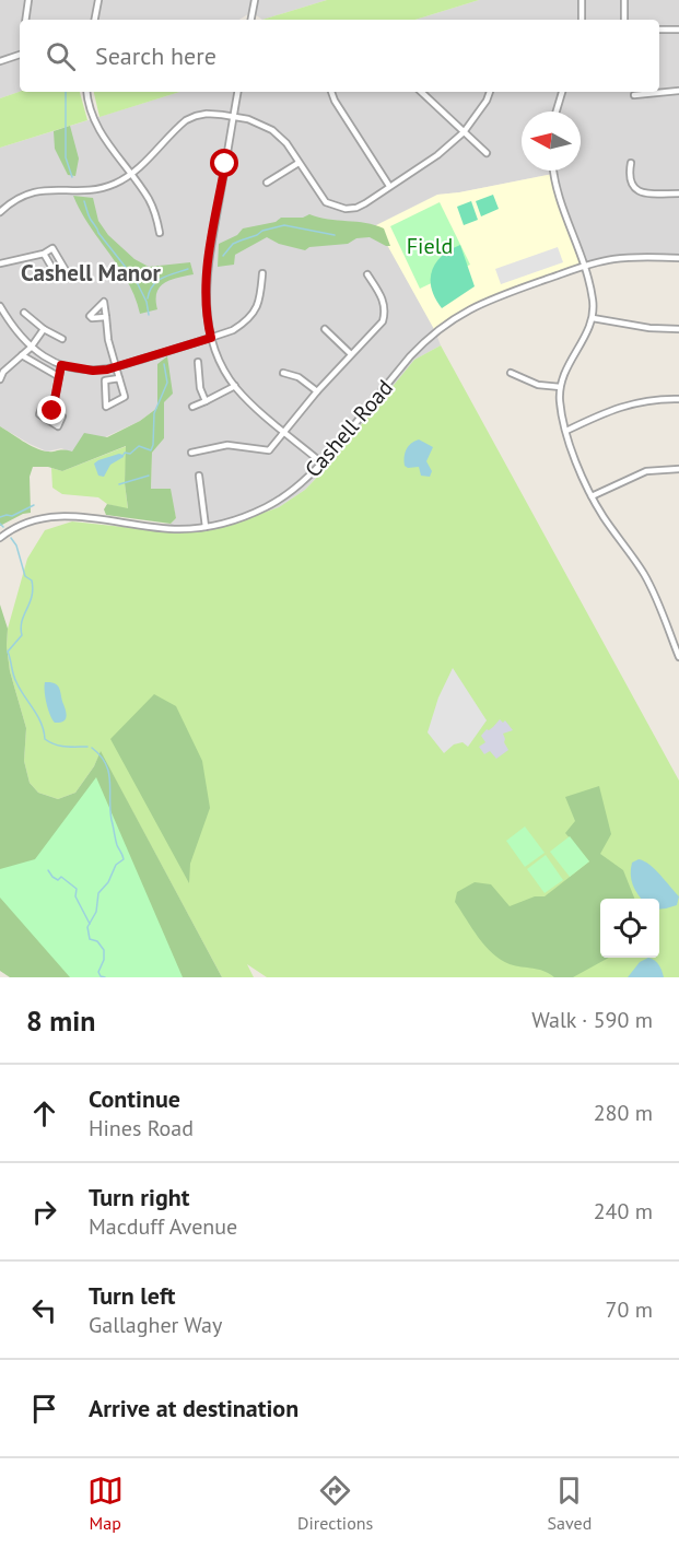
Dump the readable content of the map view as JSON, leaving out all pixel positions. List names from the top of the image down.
{
  "streets": {
    "street": ["Cashell Road"]
  },
  "districts": ["Cashell Manor"],
  "parks": ["Field"],
  "north": "left",
  "page": {
    "search": "Search here",
    "heading": ["8 min", "Walk · 590 m"],
    "list": [
      ["Continue", "Hines Road", "280 m"],
      ["Turn right", "Macduff Avenue", "240 m"],
      ["Turn left", "Gallagher Way", "70 m"],
      "Arrive at destination"
    ],
    "nav": ["Map", "Directions", "Saved"]
  }
}
